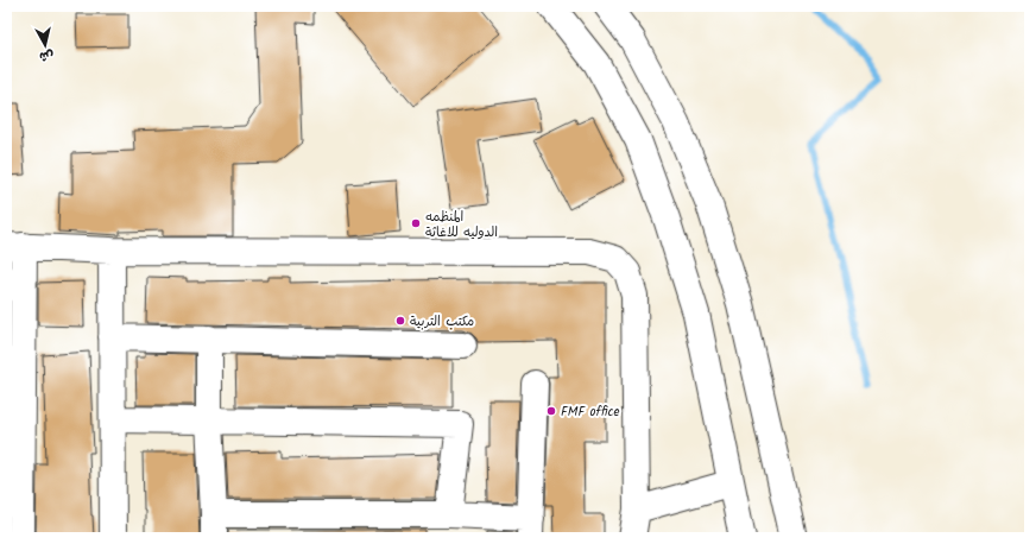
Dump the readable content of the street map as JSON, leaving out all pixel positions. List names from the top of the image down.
{
  "places": ["المنظمه الدوليه للاغاثة", "مكتب التربية", "FMF office"],
  "north": "bottom"
}
